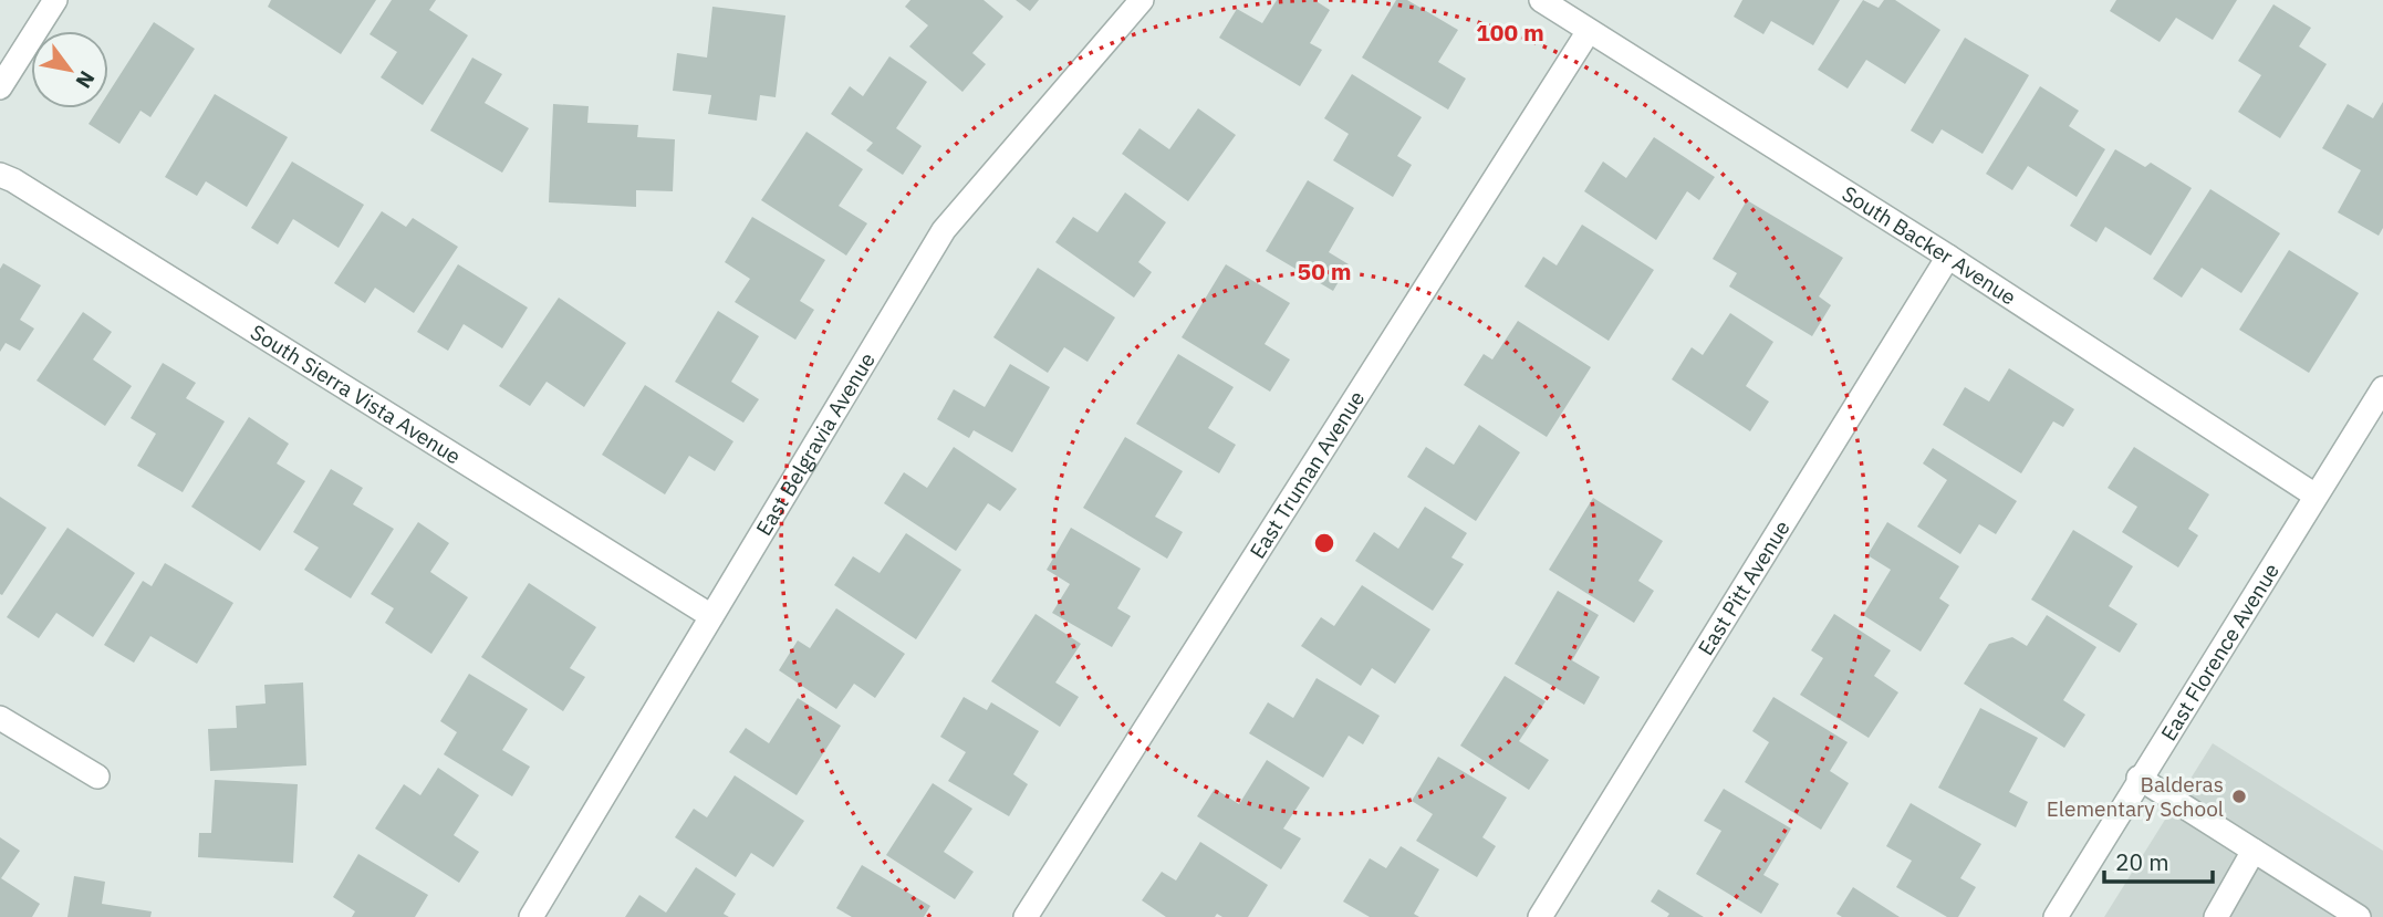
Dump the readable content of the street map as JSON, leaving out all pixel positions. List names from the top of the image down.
{
  "streets": {
    "street": [
      "South Backer Avenue",
      "South Sierra Vista Avenue",
      "East Belgravia Avenue",
      "East Truman Avenue",
      "East Pitt Avenue",
      "East Florence Avenue"
    ]
  },
  "crossings": [
    ["South Backer Avenue", "East Truman Avenue"],
    ["South Backer Avenue", "East Pitt Avenue"],
    ["South Backer Avenue", "East Florence Avenue"],
    ["South Sierra Vista Avenue", "East Belgravia Avenue"]
  ],
  "places": ["Balderas Elementary School"],
  "scale_bar": "20 m",
  "north": "bottom right",
  "rings": ["100 m", "50 m"]
}
